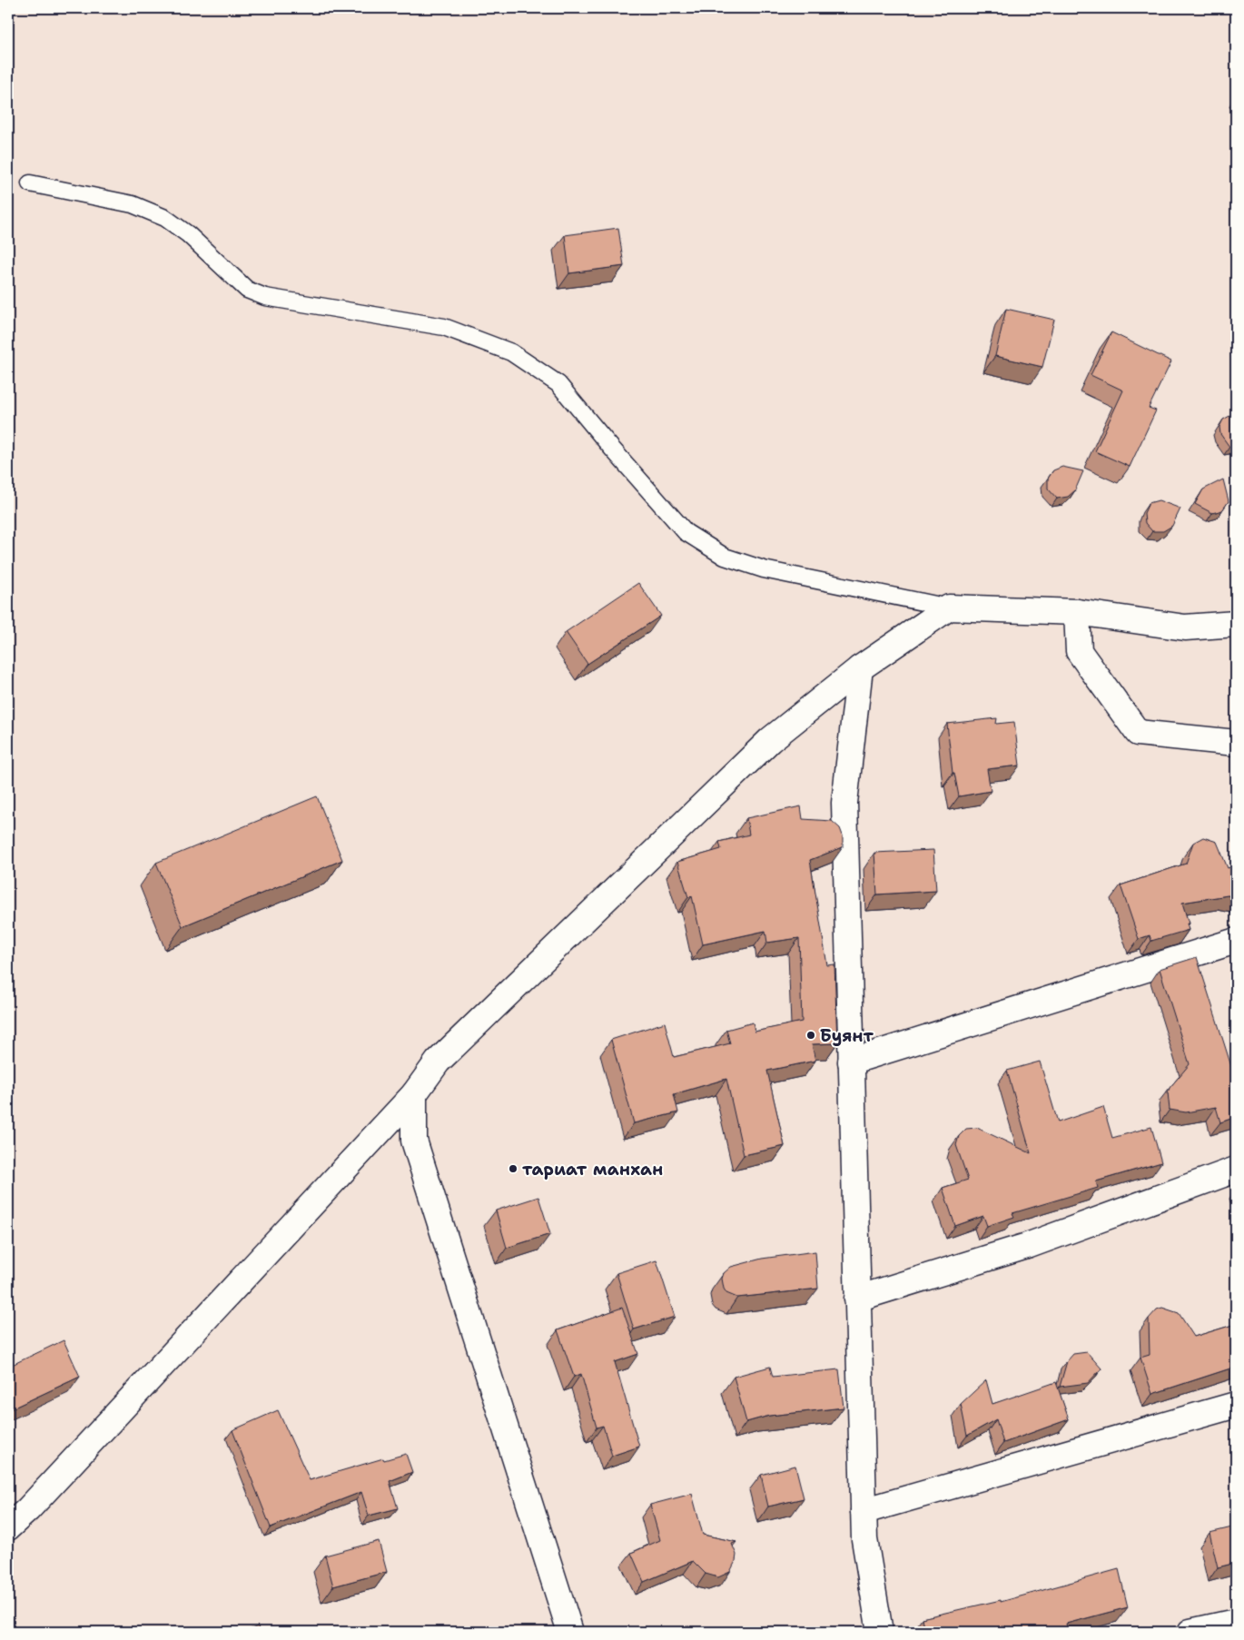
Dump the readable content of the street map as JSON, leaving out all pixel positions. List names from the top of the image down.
{
  "places": ["Буянт", "тариат манхан"]
}
